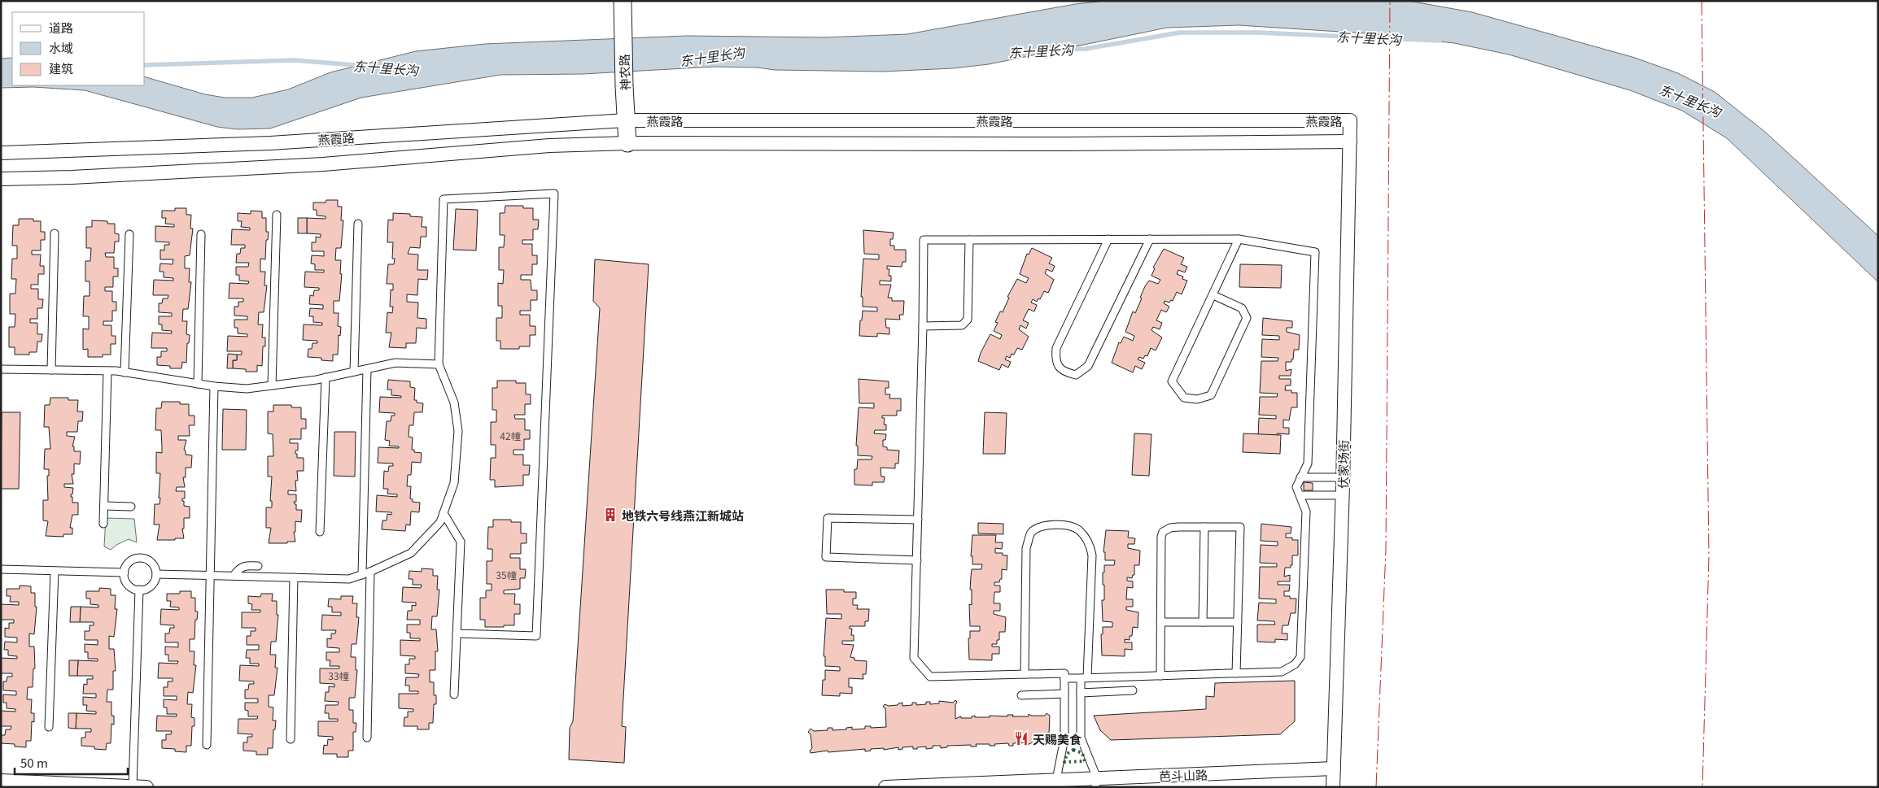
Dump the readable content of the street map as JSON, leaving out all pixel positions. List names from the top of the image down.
{
  "streets": {
    "street": [
      "神农路",
      "燕霞路",
      "伏家场街",
      "芭斗山路"
    ]
  },
  "crossings": [
    ["神农路", "燕霞路"],
    ["燕霞路", "伏家场街"],
    ["伏家场街", "芭斗山路"]
  ],
  "water": ["东十里长沟"],
  "places": {
    "building": ["地铁六号线燕江新城站"],
    "restaurant": ["天赐美食"]
  },
  "house_numbers": ["42幢", "35幢", "33幢"],
  "legend": ["道路", "水域", "建筑"],
  "scale_bar": "50 m"
}
